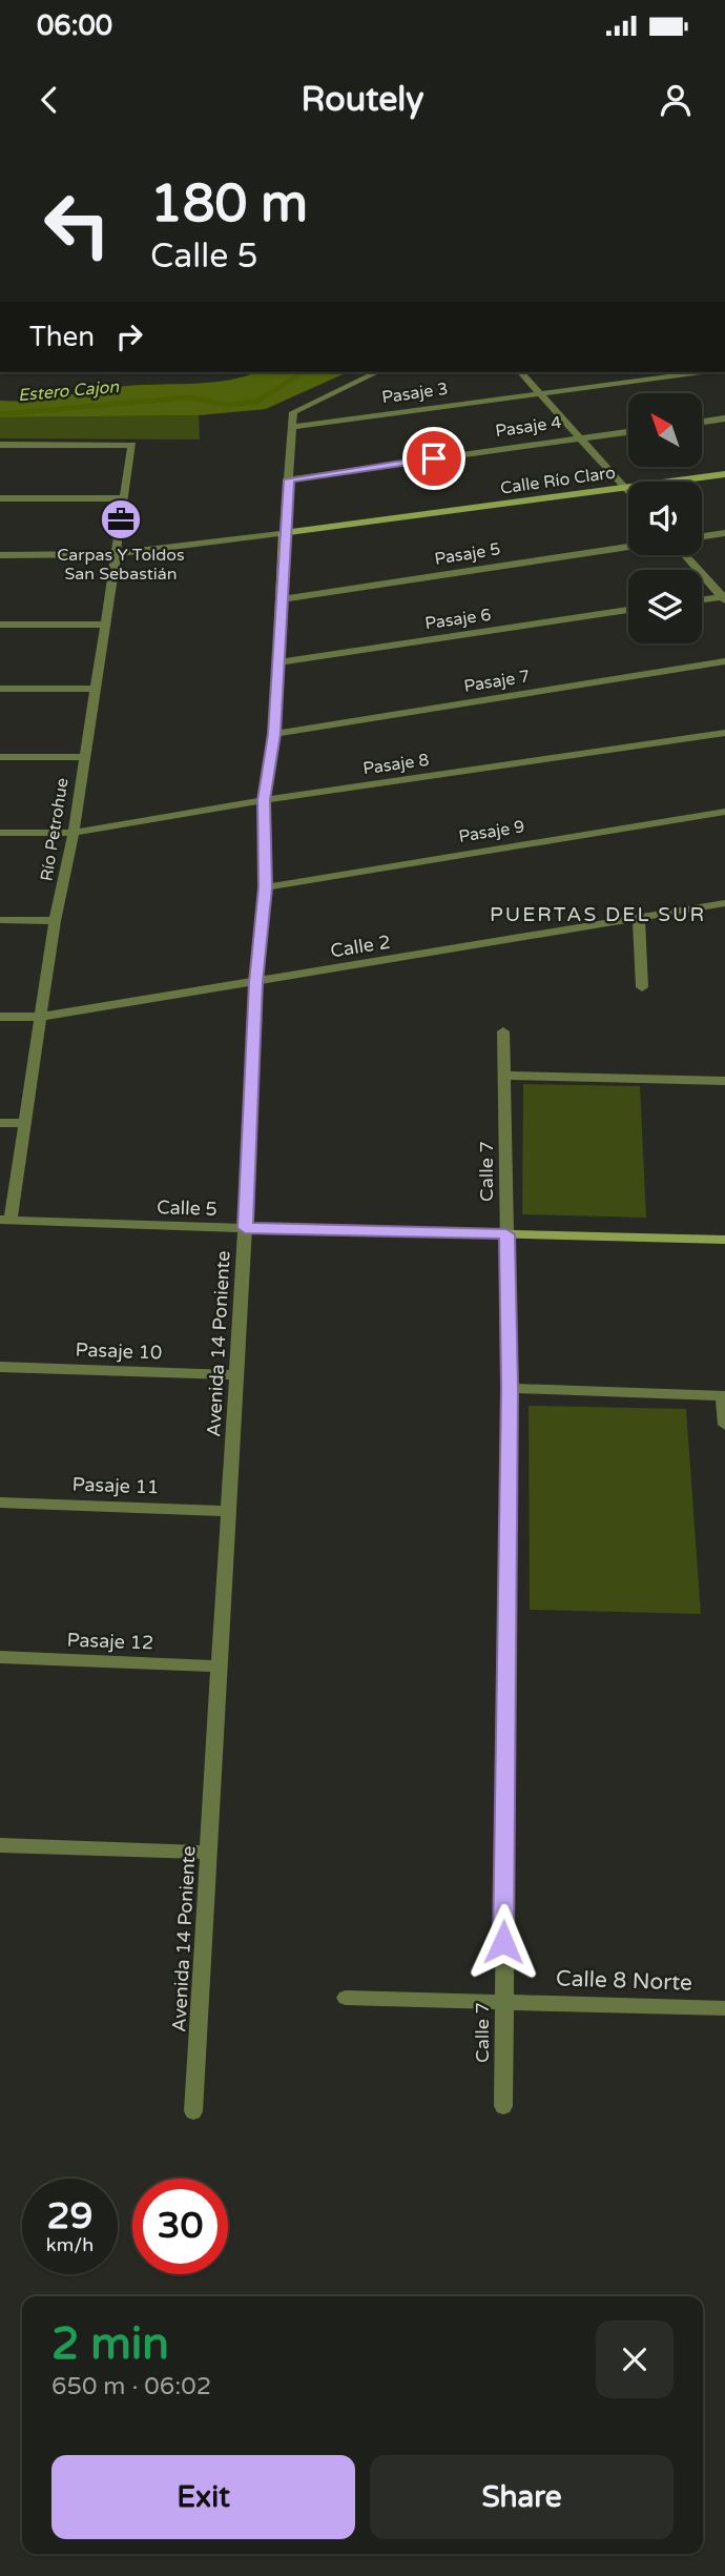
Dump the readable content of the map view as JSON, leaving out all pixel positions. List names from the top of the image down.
{
  "streets": {
    "street": [
      "Pasaje 3",
      "Pasaje 4",
      "Calle Río Claro",
      "Pasaje 5",
      "Pasaje 6",
      "Pasaje 7",
      "Pasaje 8",
      "Río Petrohue",
      "Pasaje 9",
      "Calle 2",
      "Calle 7",
      "Calle 5",
      "Avenida 14 Poniente",
      "Pasaje 10",
      "Pasaje 11",
      "Pasaje 12",
      "Calle 8 Norte"
    ]
  },
  "crossings": [
    ["Pasaje 3", "Avenida 14 Poniente"],
    ["Pasaje 4", "Avenida 14 Poniente"],
    ["Calle Río Claro", "Río Petrohue"],
    ["Calle Río Claro", "Avenida 14 Poniente"],
    ["Pasaje 5", "Avenida 14 Poniente"],
    ["Pasaje 6", "Avenida 14 Poniente"],
    ["Pasaje 7", "Avenida 14 Poniente"],
    ["Pasaje 8", "Río Petrohue"],
    ["Pasaje 8", "Avenida 14 Poniente"],
    ["Río Petrohue", "Calle 2"],
    ["Río Petrohue", "Calle 5"],
    ["Pasaje 9", "Avenida 14 Poniente"],
    ["Calle 2", "Avenida 14 Poniente"],
    ["Calle 7", "Calle 5"],
    ["Calle 7", "Calle 8 Norte"],
    ["Calle 5", "Avenida 14 Poniente"],
    ["Avenida 14 Poniente", "Pasaje 10"],
    ["Avenida 14 Poniente", "Pasaje 11"],
    ["Avenida 14 Poniente", "Pasaje 12"]
  ],
  "districts": ["PUERTAS DEL SUR"],
  "water": ["Estero Cajon"],
  "places": {
    "office": ["Carpas Y Toldos San Sebastián"]
  },
  "north": "top left",
  "page": {
    "status": "06:00",
    "header": "Routely",
    "turn": ["180 m", "Calle 5"],
    "then": "Then",
    "speed": "29 km/h",
    "limit": "30",
    "heading": ["2 min", "650 m · 06:02"],
    "buttons": ["Exit", "Share"]
  }
}
